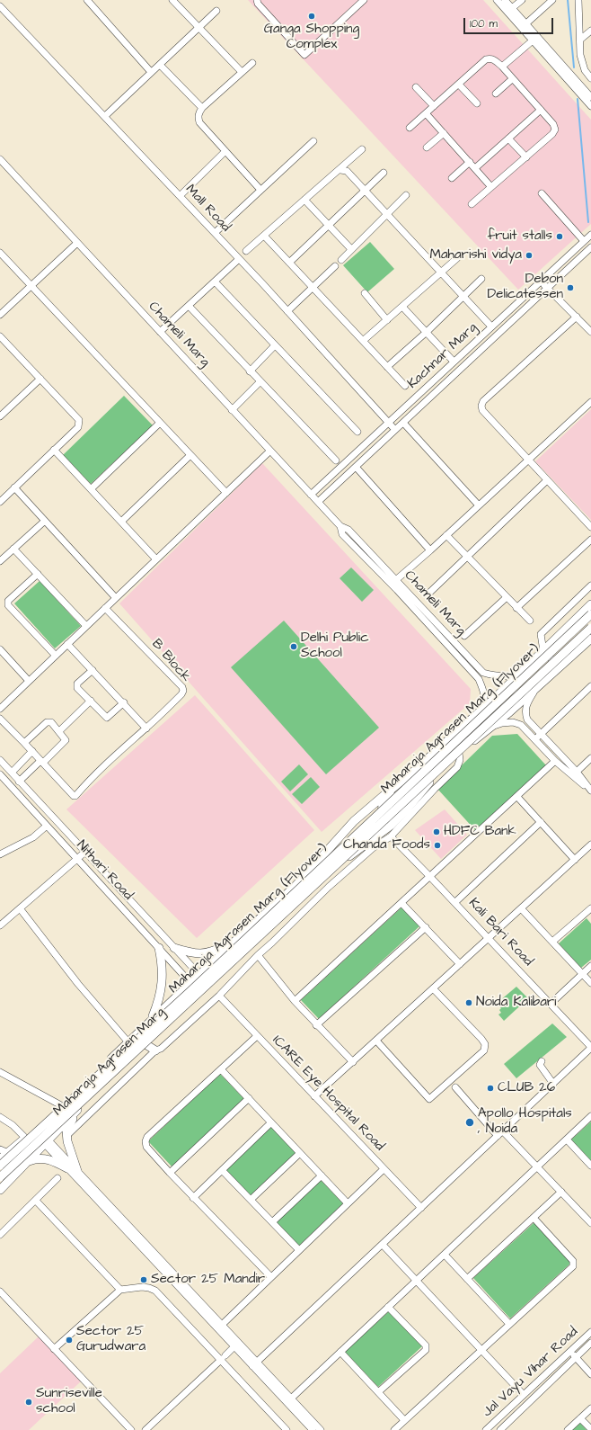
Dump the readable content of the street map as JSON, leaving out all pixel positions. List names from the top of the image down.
{
  "streets": {
    "main road": ["Maharaja Agrasen Marg (Flyover)", "Maharaja Agrasen Marg"],
    "street": [
      "Mall Road",
      "Chameli Marg",
      "Kachnar Marg",
      "B Block",
      "Nithari Road",
      "Kali Bari Road",
      "ICARE Eye Hospital Road",
      "Jal Vayu Vihar Road"
    ]
  },
  "crossings": [
    ["Mall Road", "Kachnar Marg"],
    ["Chameli Marg", "Kachnar Marg"],
    ["Chameli Marg", "Maharaja Agrasen Marg"],
    ["Nithari Road", "Maharaja Agrasen Marg"]
  ],
  "places": [
    "Ganga Shopping Complex",
    "fruit stalls",
    "Maharishi vidya",
    "Debon Delicatessen",
    "Delhi Public School",
    "HDFC Bank",
    "Chanda Foods",
    "Noida Kalibari",
    "CLUB 26",
    "Apollo Hospitals , Noida",
    "Sector 25 Mandir",
    "Sector 25 Gurudwara",
    "Sunriseville school"
  ],
  "scale_bar": "100 m"
}
